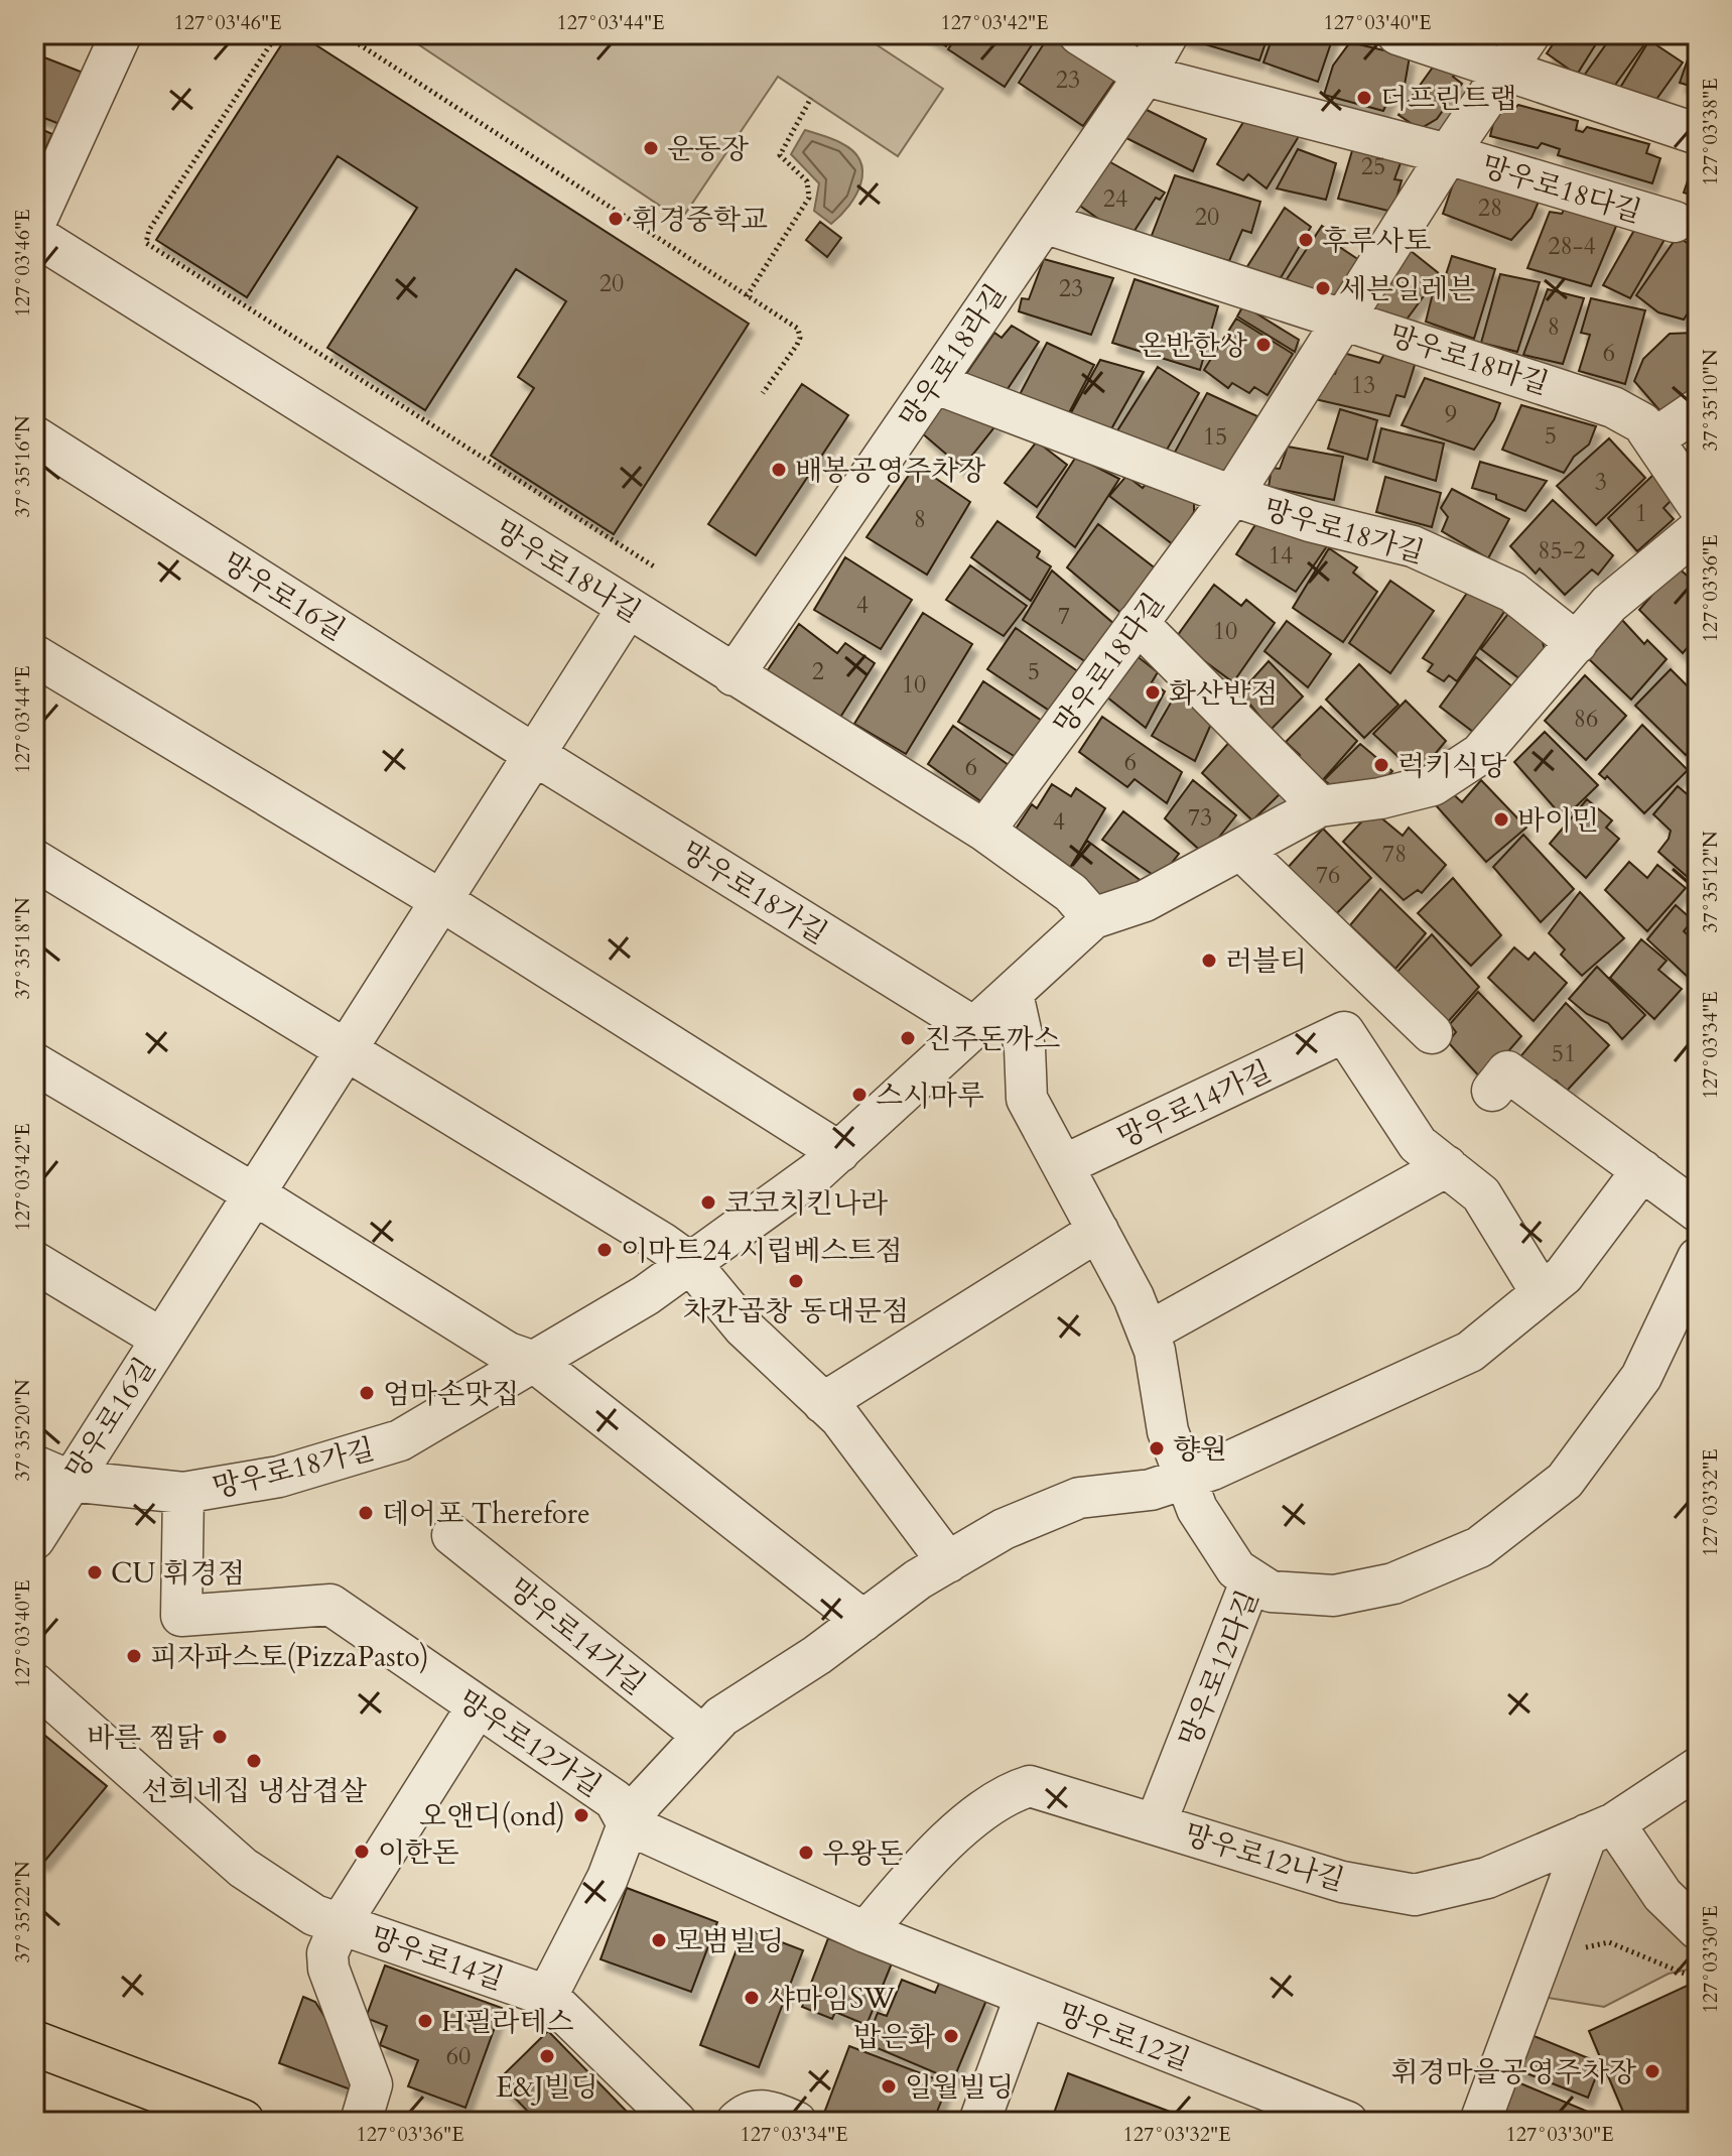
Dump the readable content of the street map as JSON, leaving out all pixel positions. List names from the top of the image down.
{
  "streets": {
    "street": [
      "망우로18다길",
      "망우로18라길",
      "망우로18마길",
      "망우로18가길",
      "망우로18나길",
      "망우로16길",
      "망우로14가길",
      "망우로12다길",
      "망우로12가길",
      "망우로12나길",
      "망우로14길",
      "망우로12길"
    ]
  },
  "crossings": [
    ["망우로18다길", "망우로18라길"],
    ["망우로18다길", "망우로18마길"],
    ["망우로18다길", "망우로18가길"],
    ["망우로18다길", "망우로18나길"],
    ["망우로18라길", "망우로18마길"],
    ["망우로18라길", "망우로18나길"],
    ["망우로18가길", "망우로18나길"],
    ["망우로18가길", "망우로16길"],
    ["망우로18가길", "망우로12가길"],
    ["망우로18나길", "망우로16길"],
    ["망우로12다길", "망우로12나길"],
    ["망우로12가길", "망우로12나길"],
    ["망우로12가길", "망우로14길"],
    ["망우로12가길", "망우로12길"]
  ],
  "places": [
    "더프린트랩",
    "운동장",
    "휘경중학교",
    "후루사토",
    "세븐일레븐",
    "온반한상",
    "배봉공영주차장",
    "화산반점",
    "럭키식당",
    "바이민",
    "러블티",
    "진주돈까스",
    "스시마루",
    "코코치킨나라",
    "이마트24 시립베스트점",
    "차칸곱창 동대문점",
    "엄마손맛집",
    "향원",
    "데어포 Therefore",
    "CU 휘경점",
    "피자파스토(PizzaPasto)",
    "바른 찜닭",
    "선희네집 냉삼겹살",
    "오앤디(ond)",
    "이한돈",
    "우왕돈",
    "모범빌딩",
    "샤마임SW",
    "H필라테스",
    "밥은화",
    "E&J빌딩",
    "휘경마을공영주차장",
    "일월빌딩"
  ],
  "house_numbers": [
    "23",
    "25",
    "24",
    "28",
    "20",
    "28-4",
    "20",
    "23",
    "8",
    "6",
    "13",
    "9",
    "5",
    "15",
    "3",
    "1",
    "8",
    "85-2",
    "14",
    "4",
    "7",
    "10",
    "2",
    "5",
    "10",
    "86",
    "6",
    "6",
    "73",
    "4",
    "78",
    "76",
    "51",
    "60"
  ],
  "coordinates": [
    "127°03'46\"E",
    "127°03'44\"E",
    "127°03'42\"E",
    "127°03'40\"E",
    "127°03'38\"E",
    "37°35'10\"N",
    "37°35'16\"N",
    "127°03'36\"E",
    "37°35'12\"N",
    "37°35'18\"N",
    "127°03'34\"E",
    "37°35'20\"N",
    "127°03'32\"E",
    "37°35'22\"N",
    "127°03'30\"E"
  ]
}
